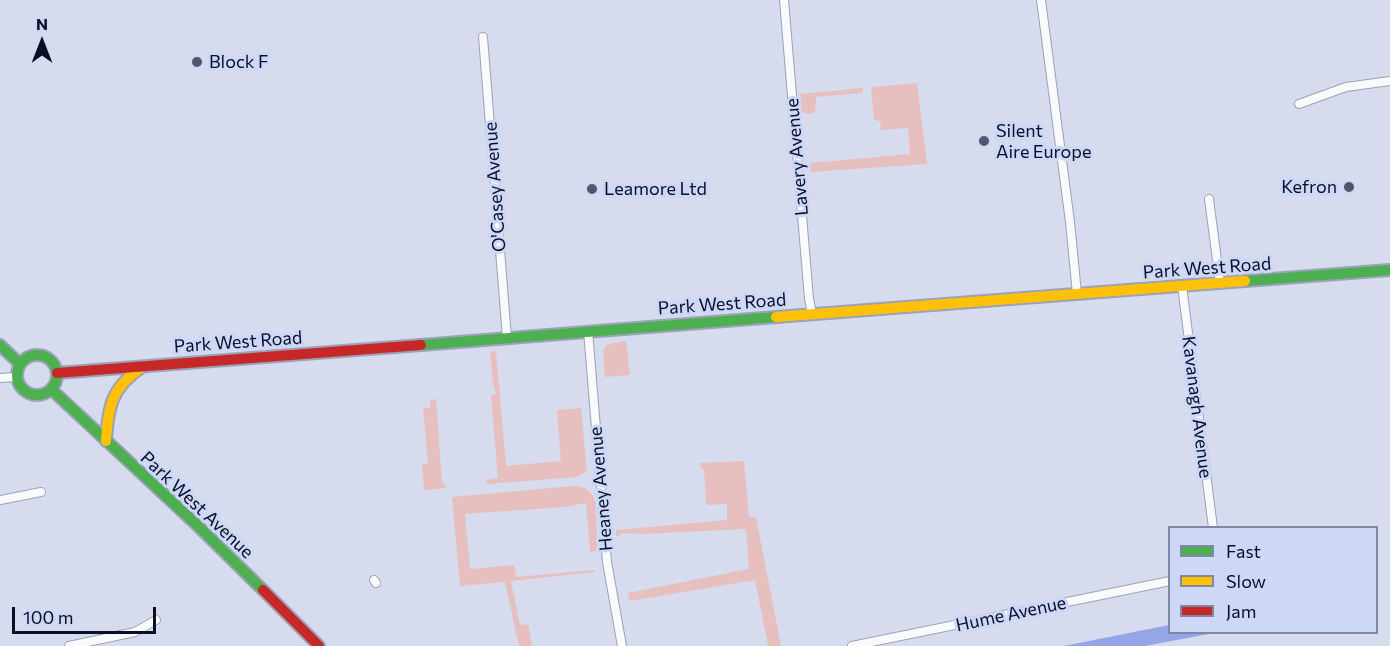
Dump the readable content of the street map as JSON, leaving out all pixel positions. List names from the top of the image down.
{
  "streets": {
    "street": [
      "Lavery Avenue",
      "O'Casey Avenue",
      "Park West Road",
      "Kavanagh Avenue",
      "Heaney Avenue",
      "Park West Avenue",
      "Hume Avenue"
    ]
  },
  "crossings": [
    ["Lavery Avenue", "Park West Road"],
    ["O'Casey Avenue", "Park West Road"],
    ["Park West Road", "Kavanagh Avenue"],
    ["Park West Road", "Heaney Avenue"],
    ["Park West Road", "Park West Avenue"]
  ],
  "places": [
    "Block F",
    "Silent Aire Europe",
    "Kefron",
    "Leamore Ltd"
  ],
  "legend": ["Fast", "Slow", "Jam"],
  "scale_bar": "100 m",
  "north": "top"
}
